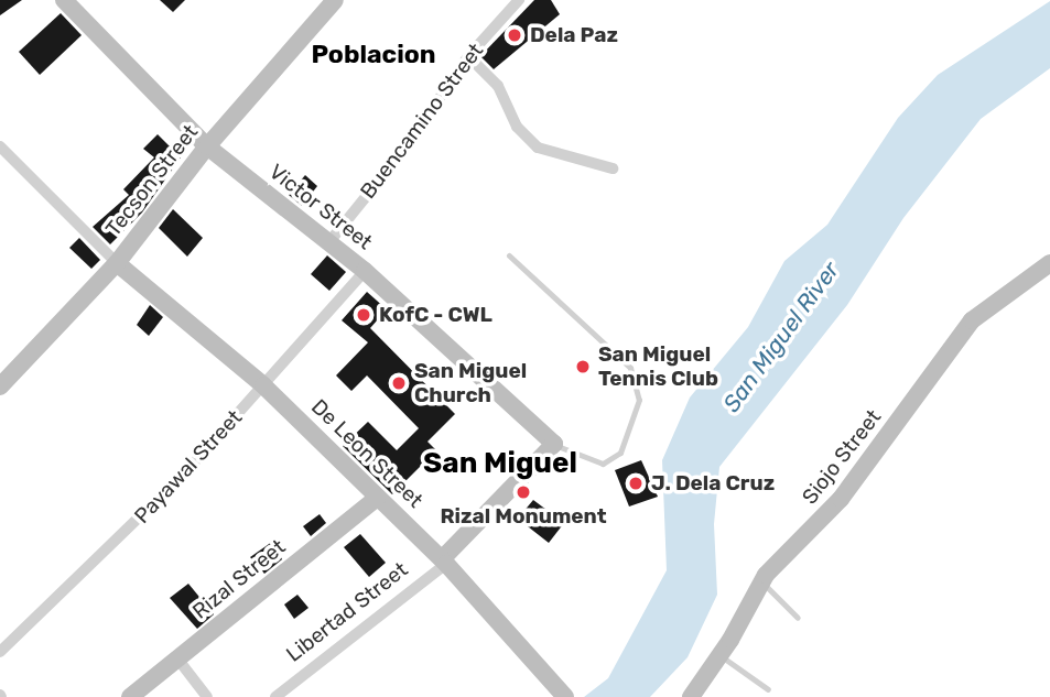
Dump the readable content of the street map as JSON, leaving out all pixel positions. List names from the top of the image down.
{
  "streets": {
    "street": [
      "Buencamino Street",
      "Tecson Street",
      "Victor Street",
      "De Leon Street",
      "Siojo Street",
      "Payawal Street",
      "Rizal Street",
      "Libertad Street"
    ]
  },
  "crossings": [
    ["Buencamino Street", "Victor Street"],
    ["Tecson Street", "Victor Street"],
    ["Tecson Street", "De Leon Street"],
    ["Victor Street", "Payawal Street"],
    ["Victor Street", "Libertad Street"],
    ["De Leon Street", "Payawal Street"],
    ["De Leon Street", "Rizal Street"],
    ["De Leon Street", "Libertad Street"]
  ],
  "districts": ["Poblacion", "San Miguel"],
  "water": ["San Miguel River"],
  "places": [
    "Dela Paz",
    "KofC - CWL",
    "San Miguel Tennis Club",
    "San Miguel Church",
    "J. Dela Cruz",
    "Rizal Monument"
  ]
}
